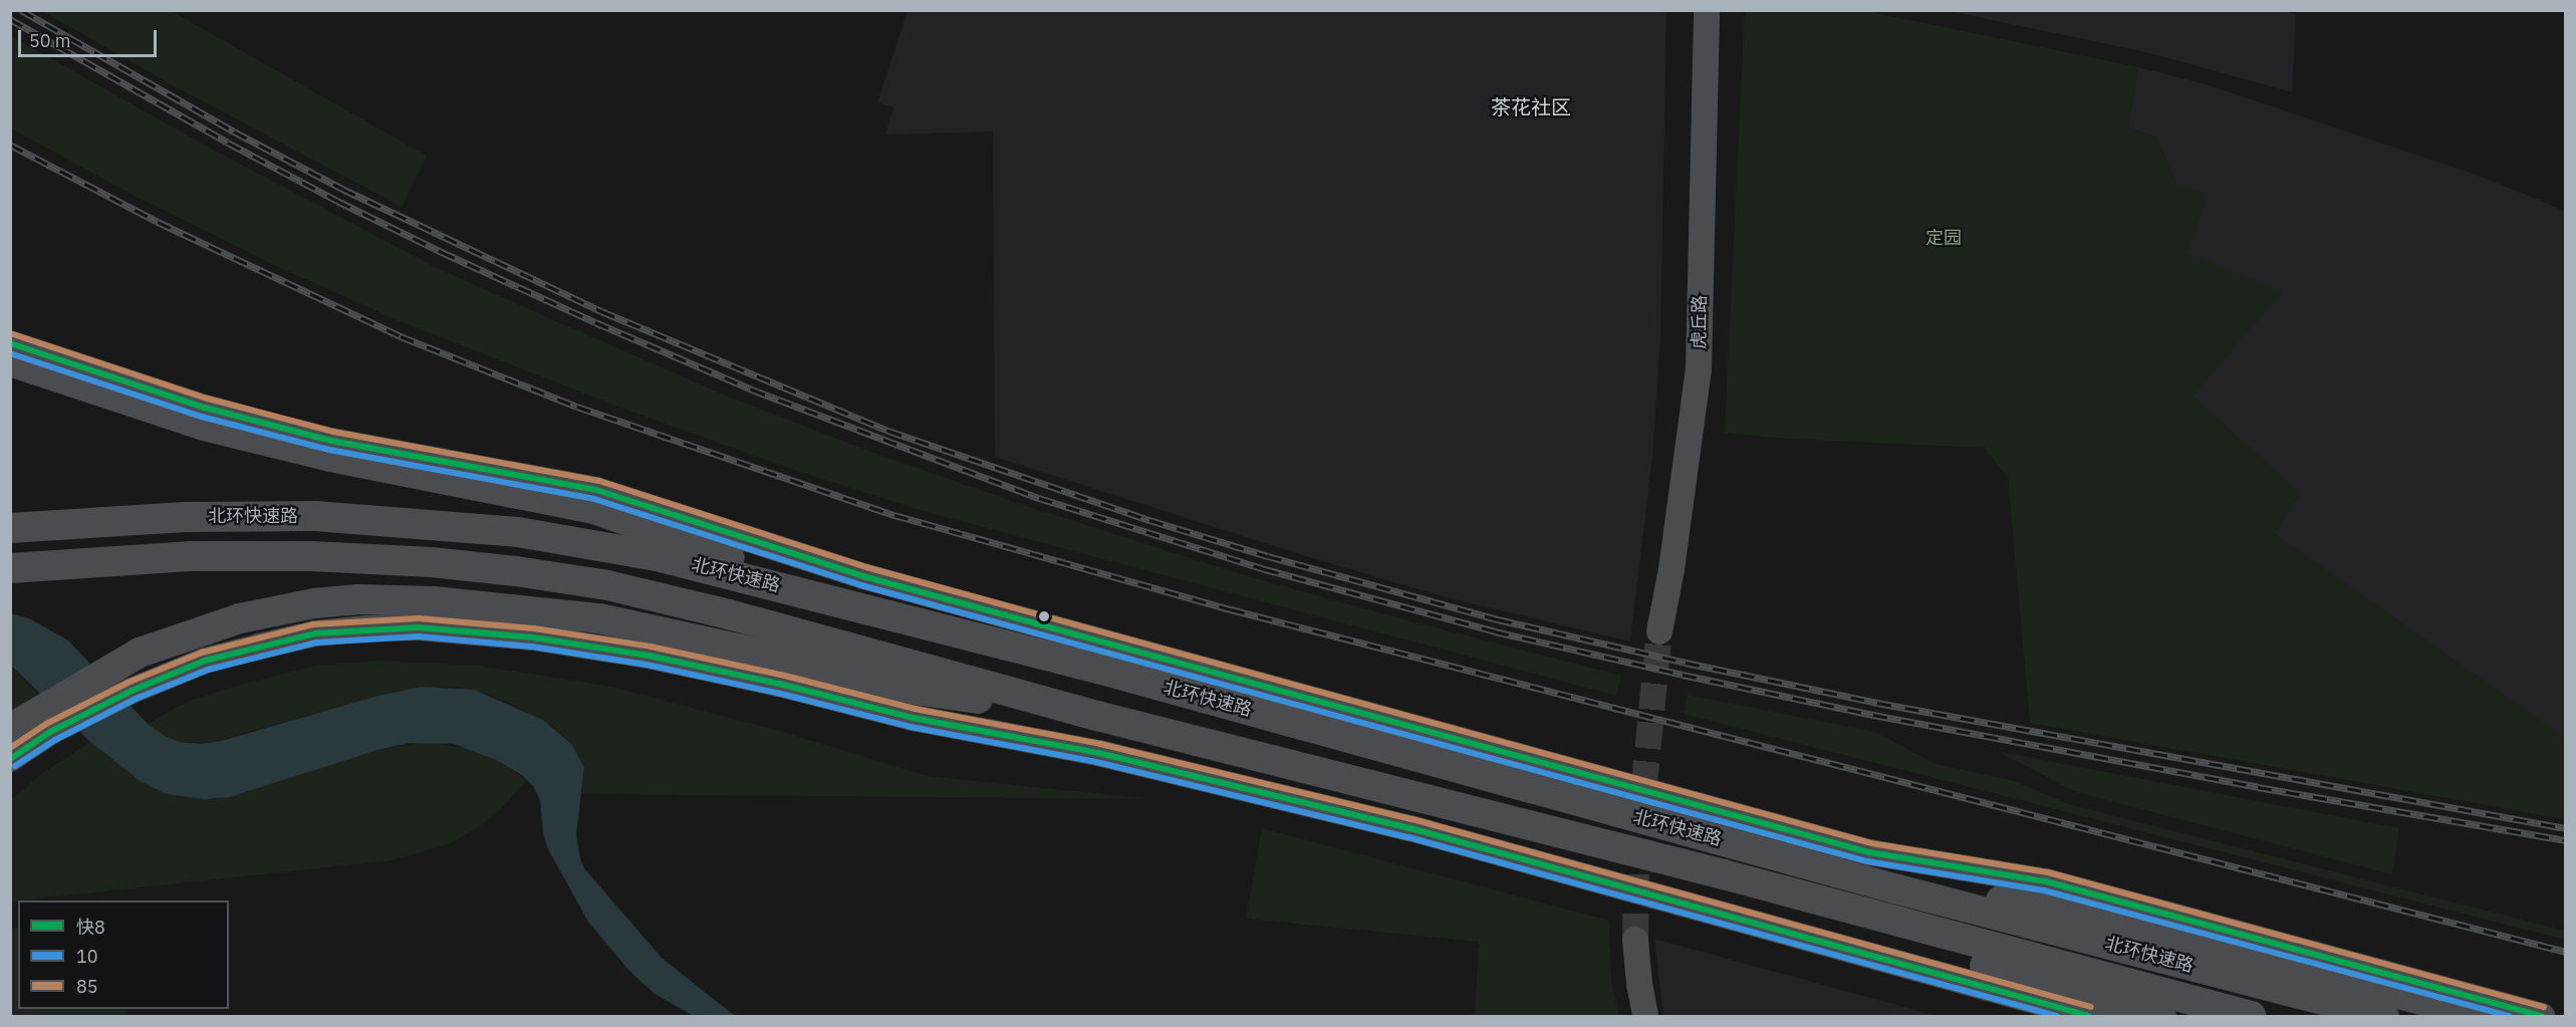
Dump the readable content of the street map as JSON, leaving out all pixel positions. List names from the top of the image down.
{
  "streets": {
    "highway": ["北环快速路"],
    "main road": ["虎丘路"]
  },
  "districts": ["茶花社区"],
  "parks": ["定园"],
  "lines": ["transit line 85", "transit line 快8", "transit line 10"],
  "legend": ["快8", "10", "85"],
  "scale_bar": "50 m"
}
